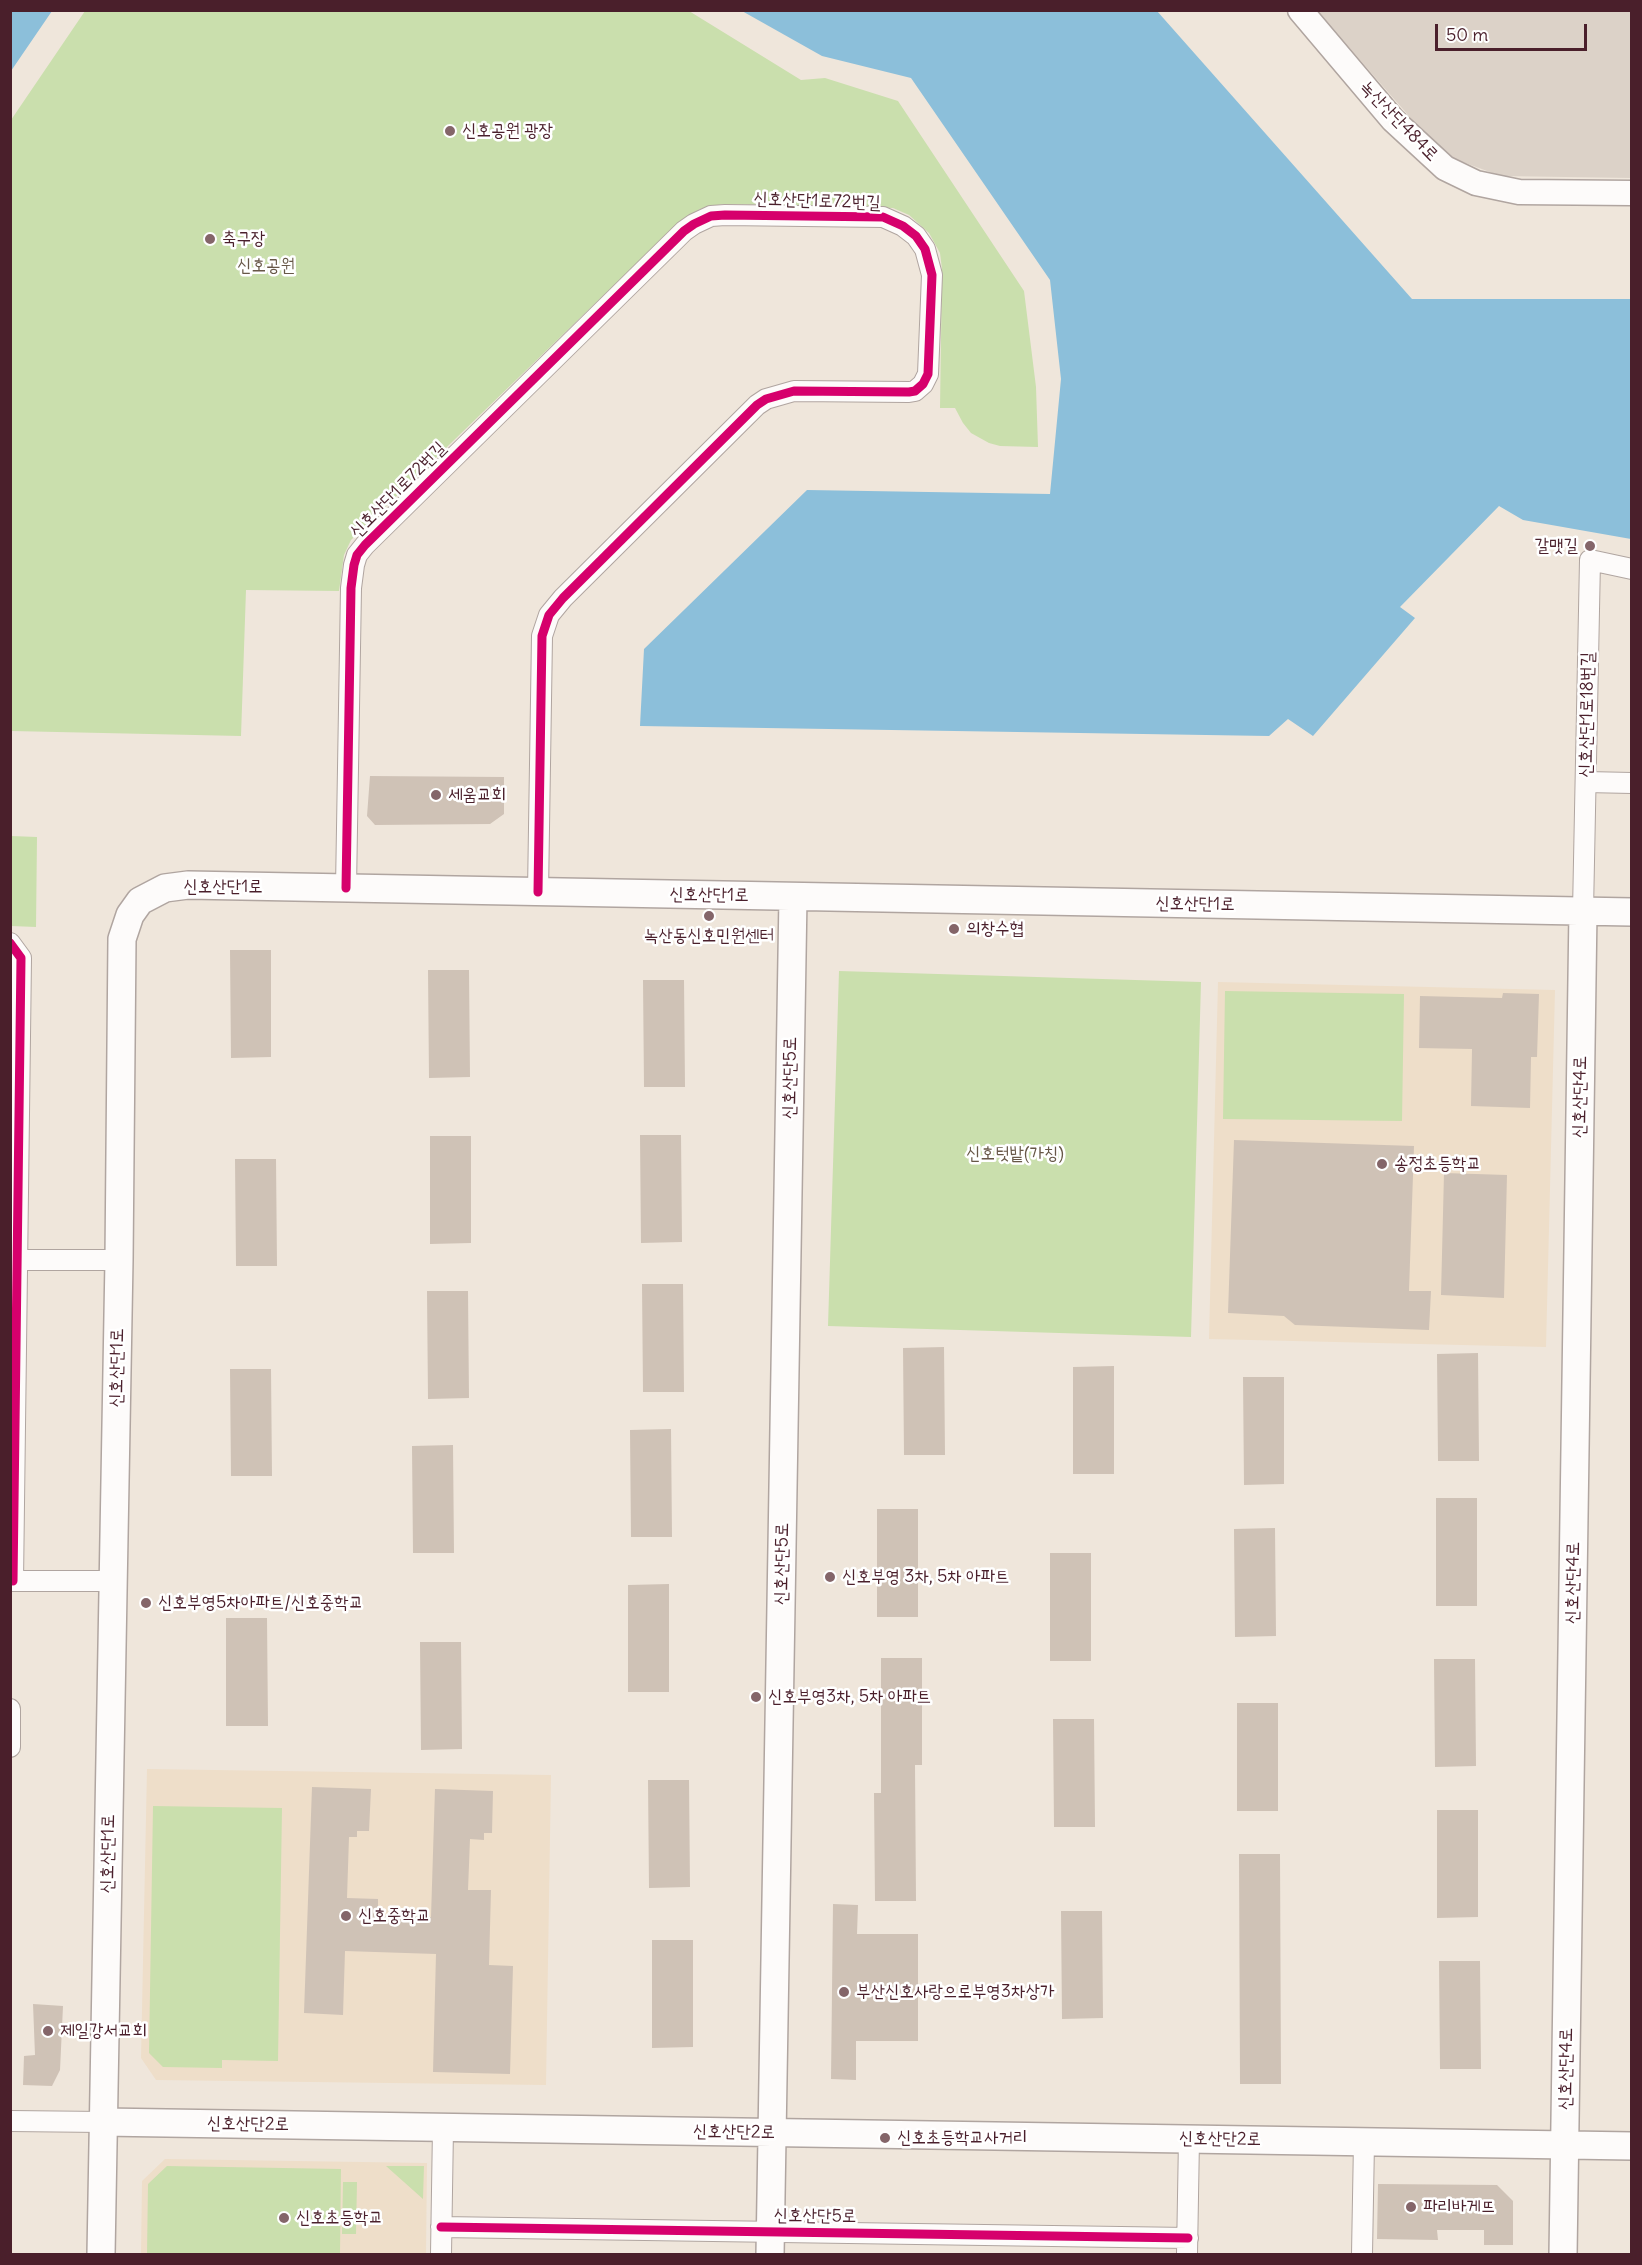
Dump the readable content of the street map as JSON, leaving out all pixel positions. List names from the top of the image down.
{
  "streets": {
    "main road": [
      "신호산단1로",
      "신호산단5로",
      "신호산단4로",
      "신호산단2로"
    ],
    "street": ["녹산산단484로", "신호산단1로72번길", "신호산단1로18번길"]
  },
  "crossings": [
    ["신호산단1로72번길", "신호산단1로"],
    ["신호산단1로18번길", "신호산단1로"],
    ["신호산단1로18번길", "신호산단4로"],
    ["신호산단1로", "신호산단5로"],
    ["신호산단1로", "신호산단4로"],
    ["신호산단1로", "신호산단2로"],
    ["신호산단5로", "신호산단2로"],
    ["신호산단4로", "신호산단2로"]
  ],
  "parks": ["신호공원", "신호텃밭(가칭)"],
  "places": [
    "신호공원 광장",
    "축구장",
    "갈맷길",
    "세움교회",
    "녹산동신호민원센터",
    "의창수협",
    "송정초등학교",
    "신호부영 3차, 5차 아파트",
    "신호부영5차아파트/신호중학교",
    "신호부영3차, 5차 아파트",
    "신호중학교",
    "부산신호사랑으로부영3차상가",
    "제일강서교회",
    "신호초등학교사거리",
    "파리바게뜨",
    "신호초등학교"
  ],
  "scale_bar": "50 m"
}
